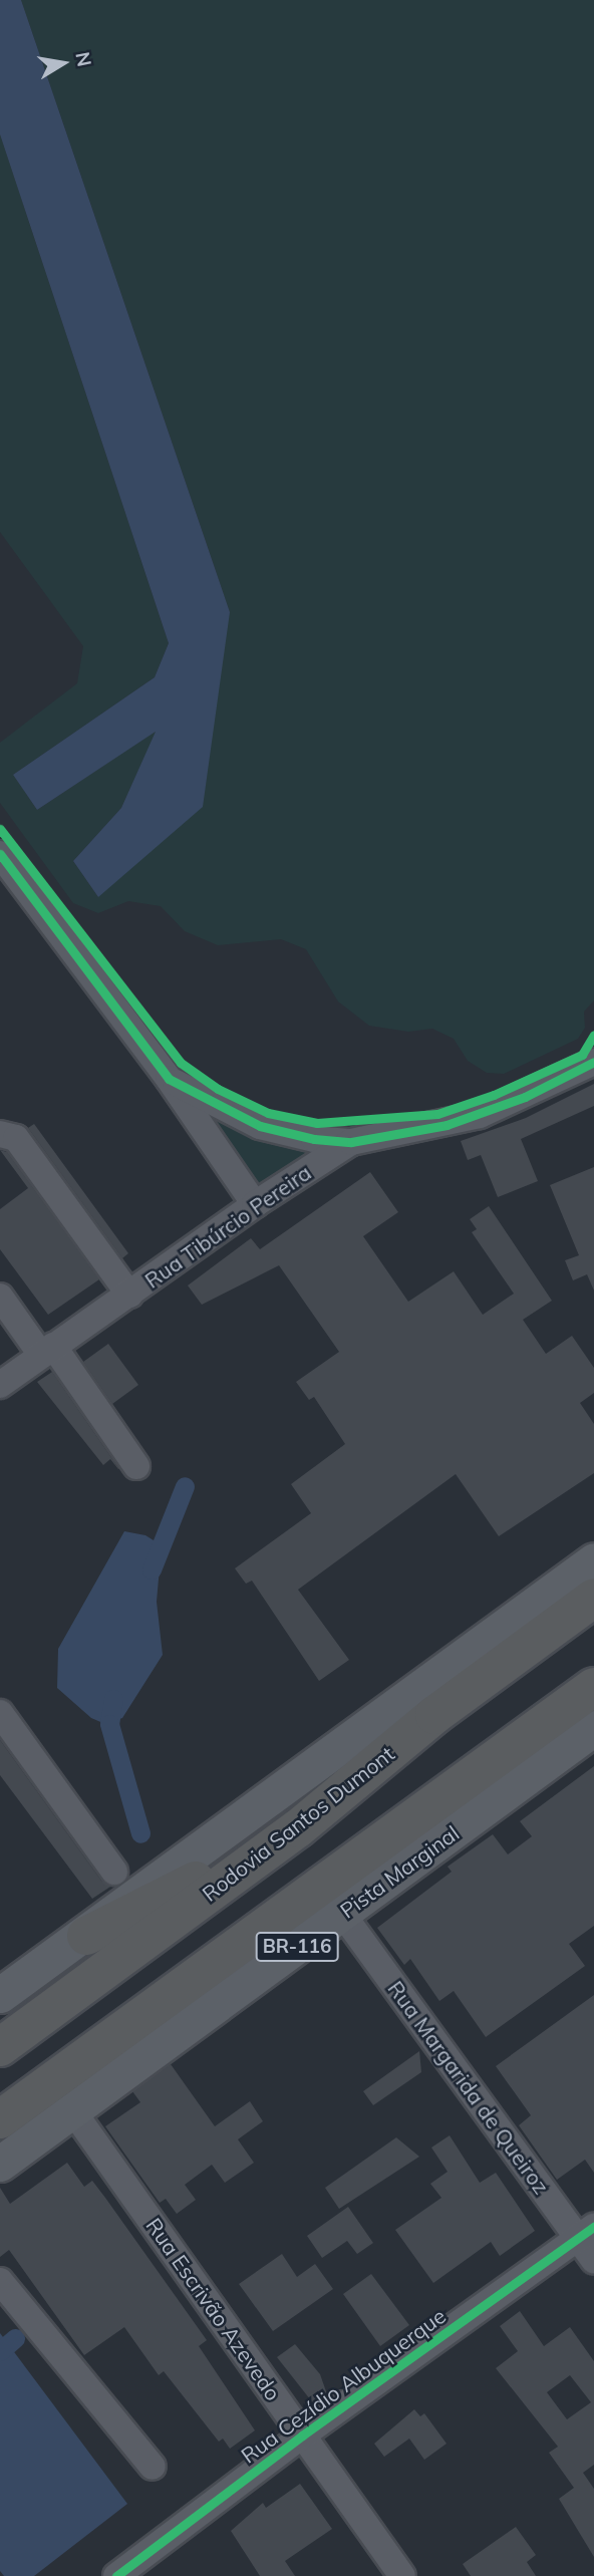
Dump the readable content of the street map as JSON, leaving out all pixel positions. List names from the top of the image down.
{
  "streets": {
    "highway": ["Rodovia Santos Dumont", "BR-116"],
    "main road": ["Pista Marginal"],
    "street": [
      "Rua Tibúrcio Pereira",
      "Rua Margarida de Queiroz",
      "Rua Escrivão Azevedo",
      "Rua Cezídio Albuquerque"
    ]
  },
  "crossings": [
    ["Pista Marginal", "BR-116"],
    ["Pista Marginal", "Rua Margarida de Queiroz"],
    ["Pista Marginal", "Rua Escrivão Azevedo"],
    ["BR-116", "Rua Escrivão Azevedo"],
    ["Rua Margarida de Queiroz", "Rua Cezídio Albuquerque"],
    ["Rua Escrivão Azevedo", "Rua Cezídio Albuquerque"]
  ],
  "north": "right"
}
